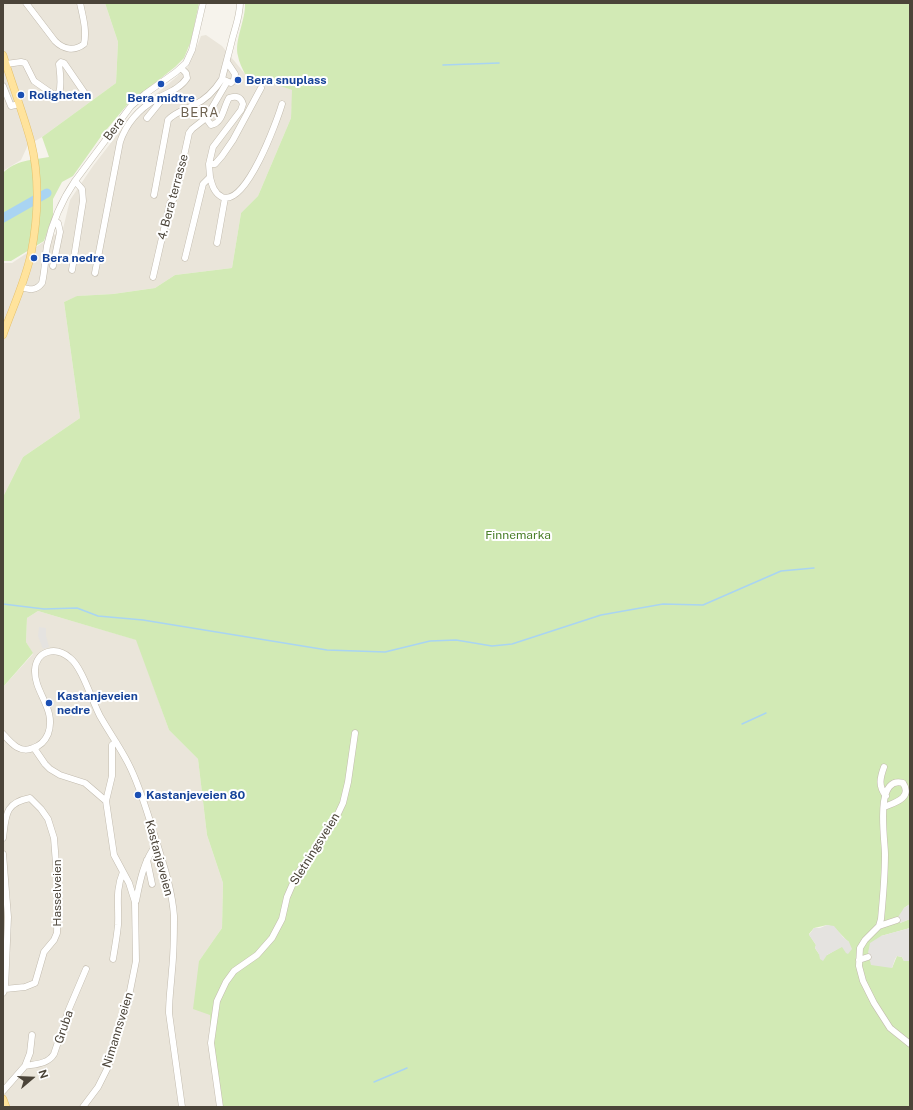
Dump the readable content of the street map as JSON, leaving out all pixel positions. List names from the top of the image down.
{
  "streets": {
    "street": [
      "Bera",
      "4. Bera terrasse",
      "Sletningsveien",
      "Kastanjeveien",
      "Hasselveien",
      "Gruba",
      "Nimannsveien"
    ]
  },
  "districts": ["BERA"],
  "parks": ["Finnemarka"],
  "places": [
    "Bera snuplass",
    "Bera midtre",
    "Roligheten",
    "Bera nedre",
    "Kastanjeveien nedre",
    "Kastanjeveien 80"
  ],
  "north": "right"
}
